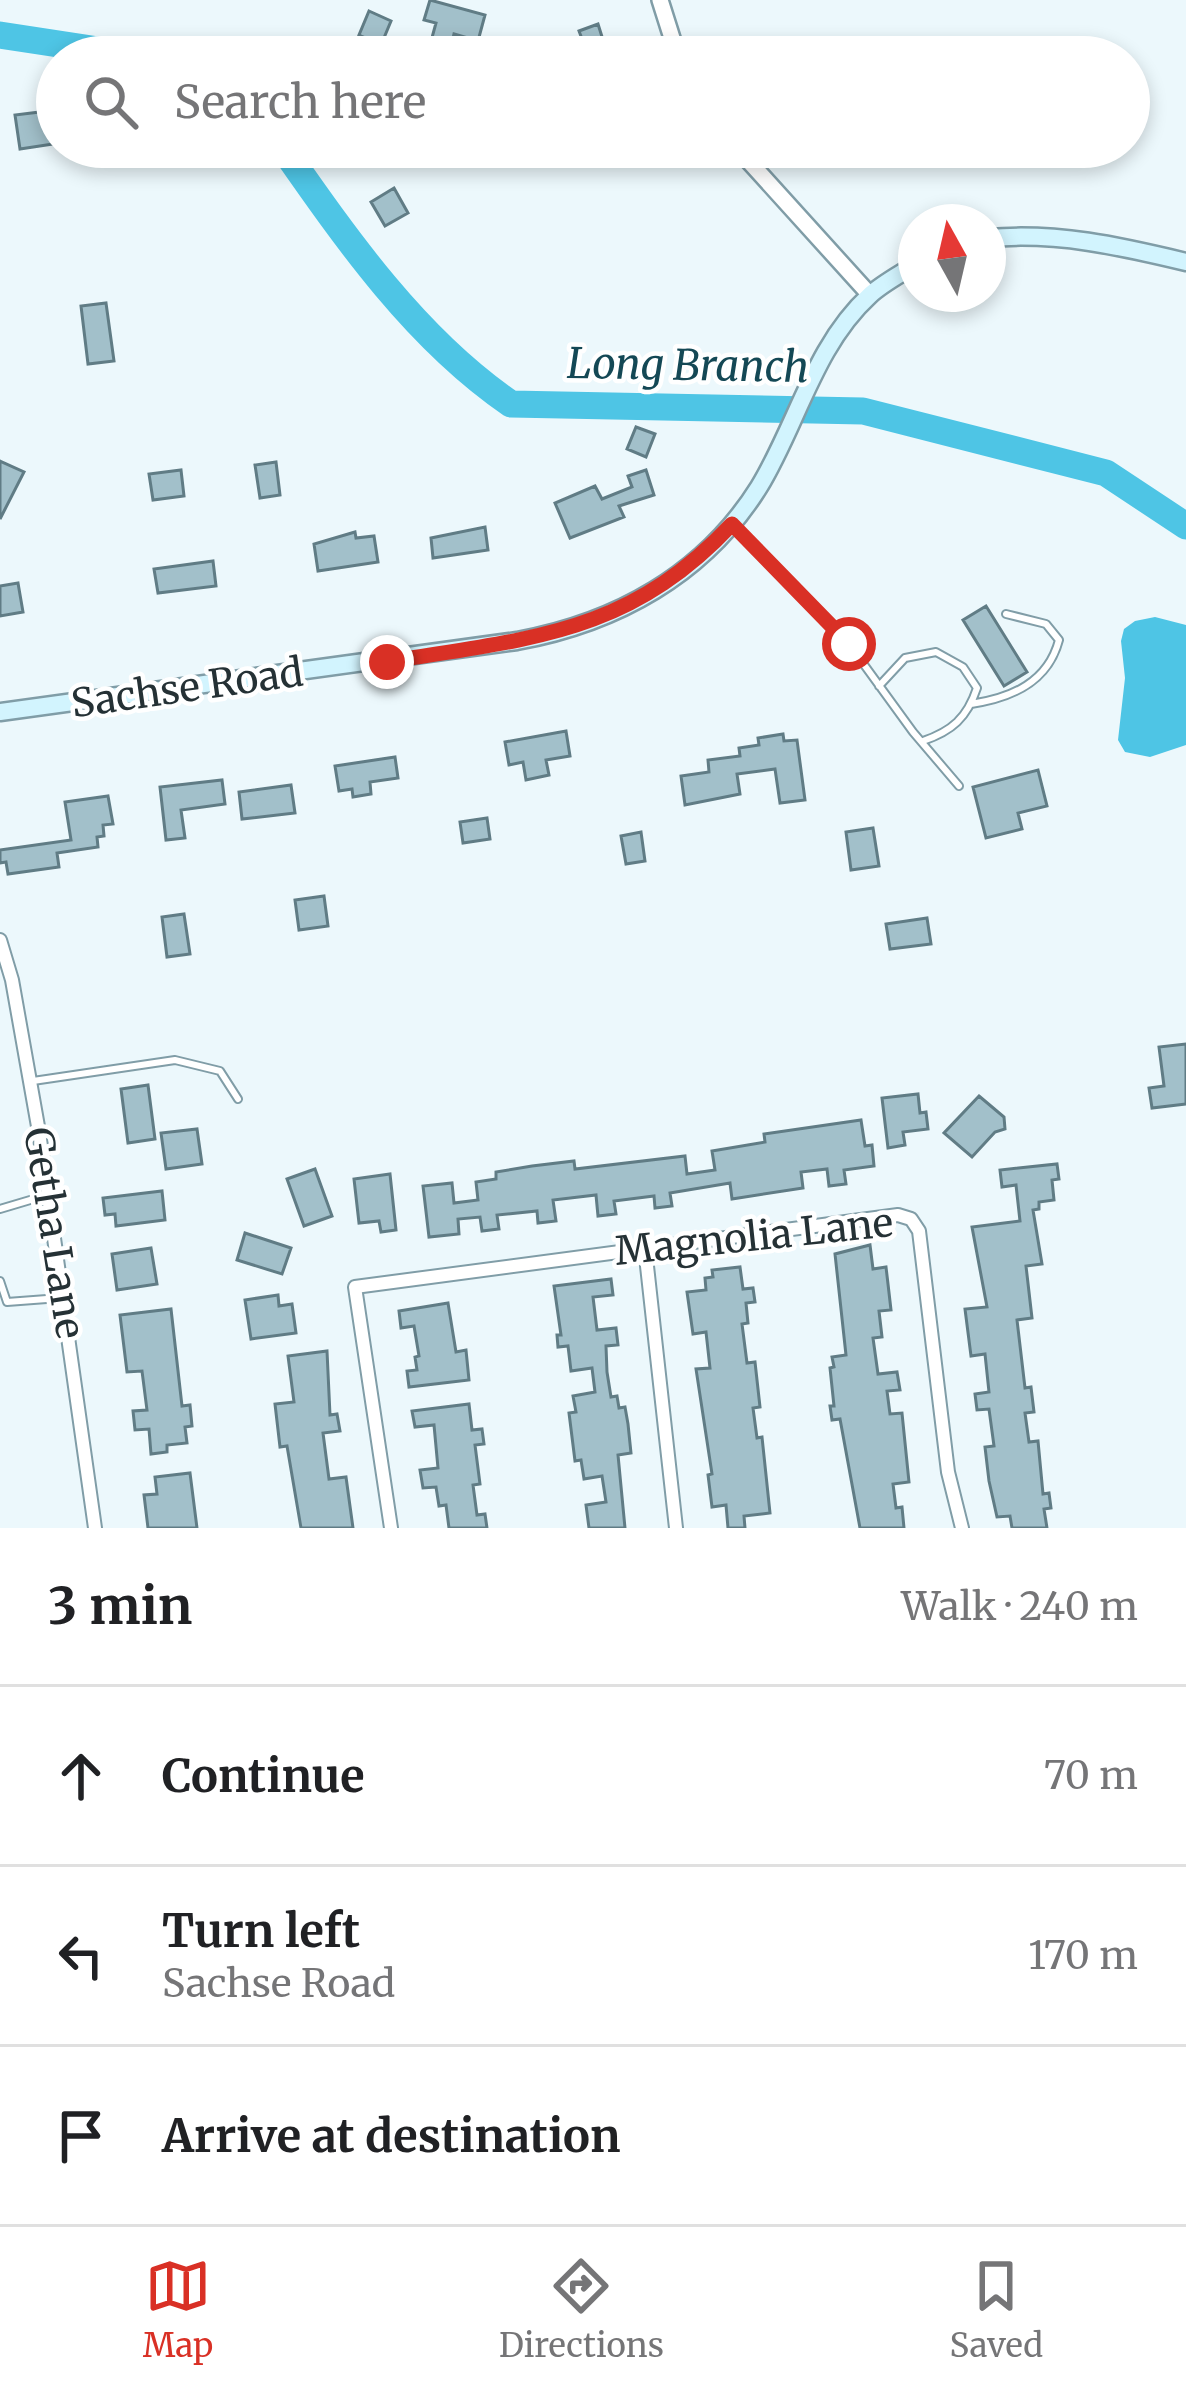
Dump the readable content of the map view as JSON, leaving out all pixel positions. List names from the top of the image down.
{
  "streets": {
    "main road": ["Sachse Road"],
    "street": ["Getha Lane", "Magnolia Lane"]
  },
  "water": ["Long Branch"],
  "north": "top",
  "page": {
    "search": "Search here",
    "heading": ["3 min", "Walk · 240 m"],
    "list": [
      ["Continue", "70 m"],
      ["Turn left", "Sachse Road", "170 m"],
      "Arrive at destination"
    ],
    "nav": ["Map", "Directions", "Saved"]
  }
}
